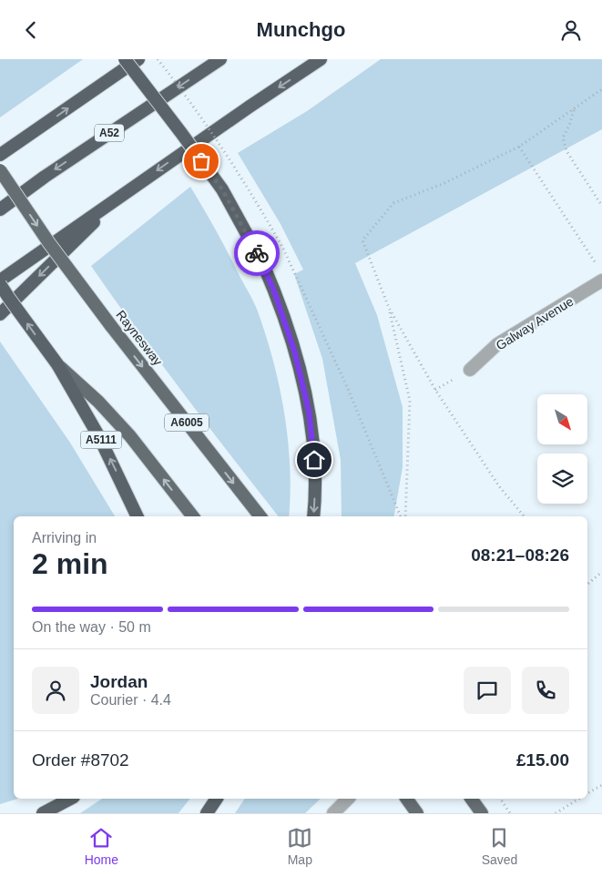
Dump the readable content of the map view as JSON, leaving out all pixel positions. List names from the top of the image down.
{
  "streets": {
    "highway": ["A52", "A5111"],
    "main road": ["Raynesway", "A6005"],
    "street": ["Galway Avenue"]
  },
  "north": "bottom right",
  "page": {
    "header": "Munchgo",
    "heading": ["2 min", "Arriving in", "08:21–08:26"],
    "panel": [
      "Jordan",
      "Courier · 4.4",
      "Order #8702",
      "£15.00"
    ],
    "bar": "On the way · 50 m",
    "tabs": ["Home", "Map", "Saved"]
  }
}
